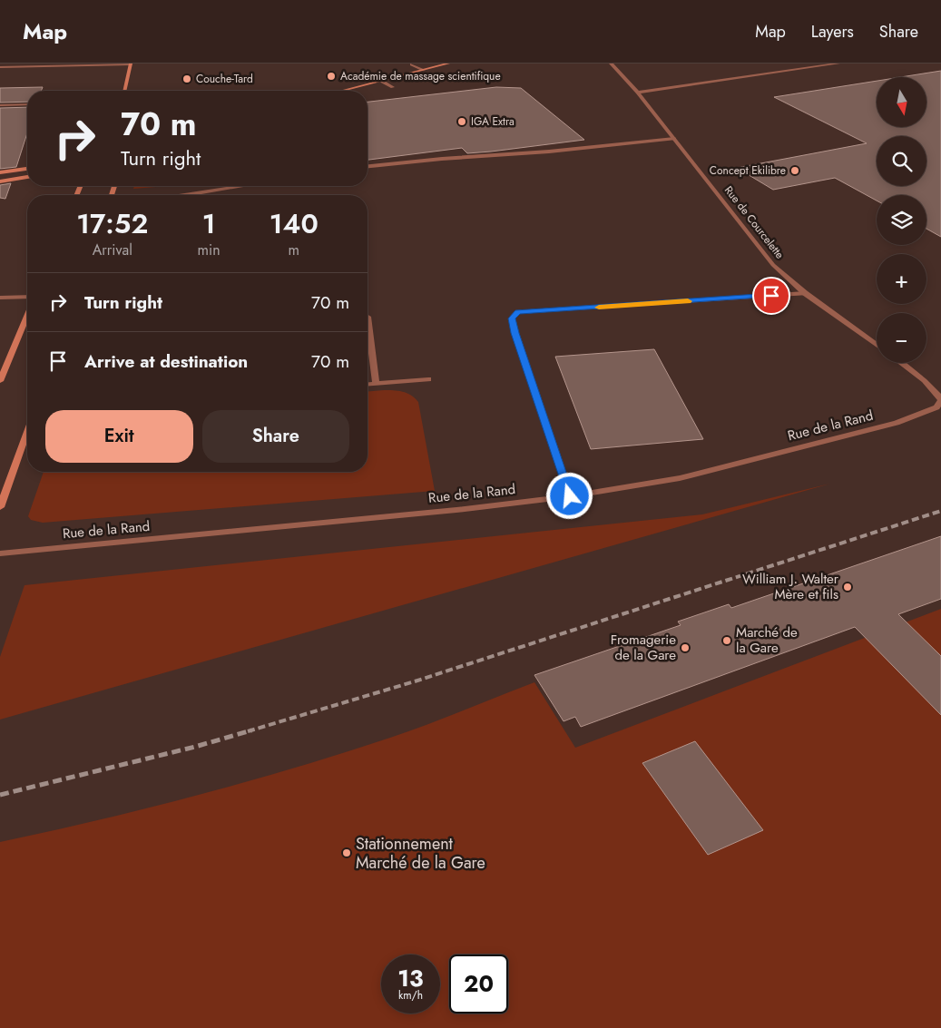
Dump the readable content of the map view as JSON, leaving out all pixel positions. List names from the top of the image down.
{
  "streets": {
    "street": ["Rue de Courcelette", "Rue de la Rand"]
  },
  "places": [
    "Académie de massage scientifique",
    "Couche-Tard",
    "IGA Extra",
    "Concept Ekilibre",
    "William J. Walter Mère et fils",
    "Marché de la Gare",
    "Fromagerie de la Gare",
    "Stationnement Marché de la Gare"
  ],
  "north": "bottom",
  "page": {
    "header": "Map",
    "nav": ["Map", "Layers", "Share"],
    "map_buttons": ["+", "−"],
    "turn": ["70 m", "Turn right"],
    "eta": [
      "17:52",
      "Arrival",
      "1",
      "min",
      "140",
      "m"
    ],
    "list": [
      {
        "name": "Turn right",
        "value": "70 m"
      },
      {
        "name": "Arrive at destination",
        "value": "70 m"
      }
    ],
    "buttons": ["Exit", "Share"],
    "speed": "13 km/h",
    "limit": "20"
  }
}
